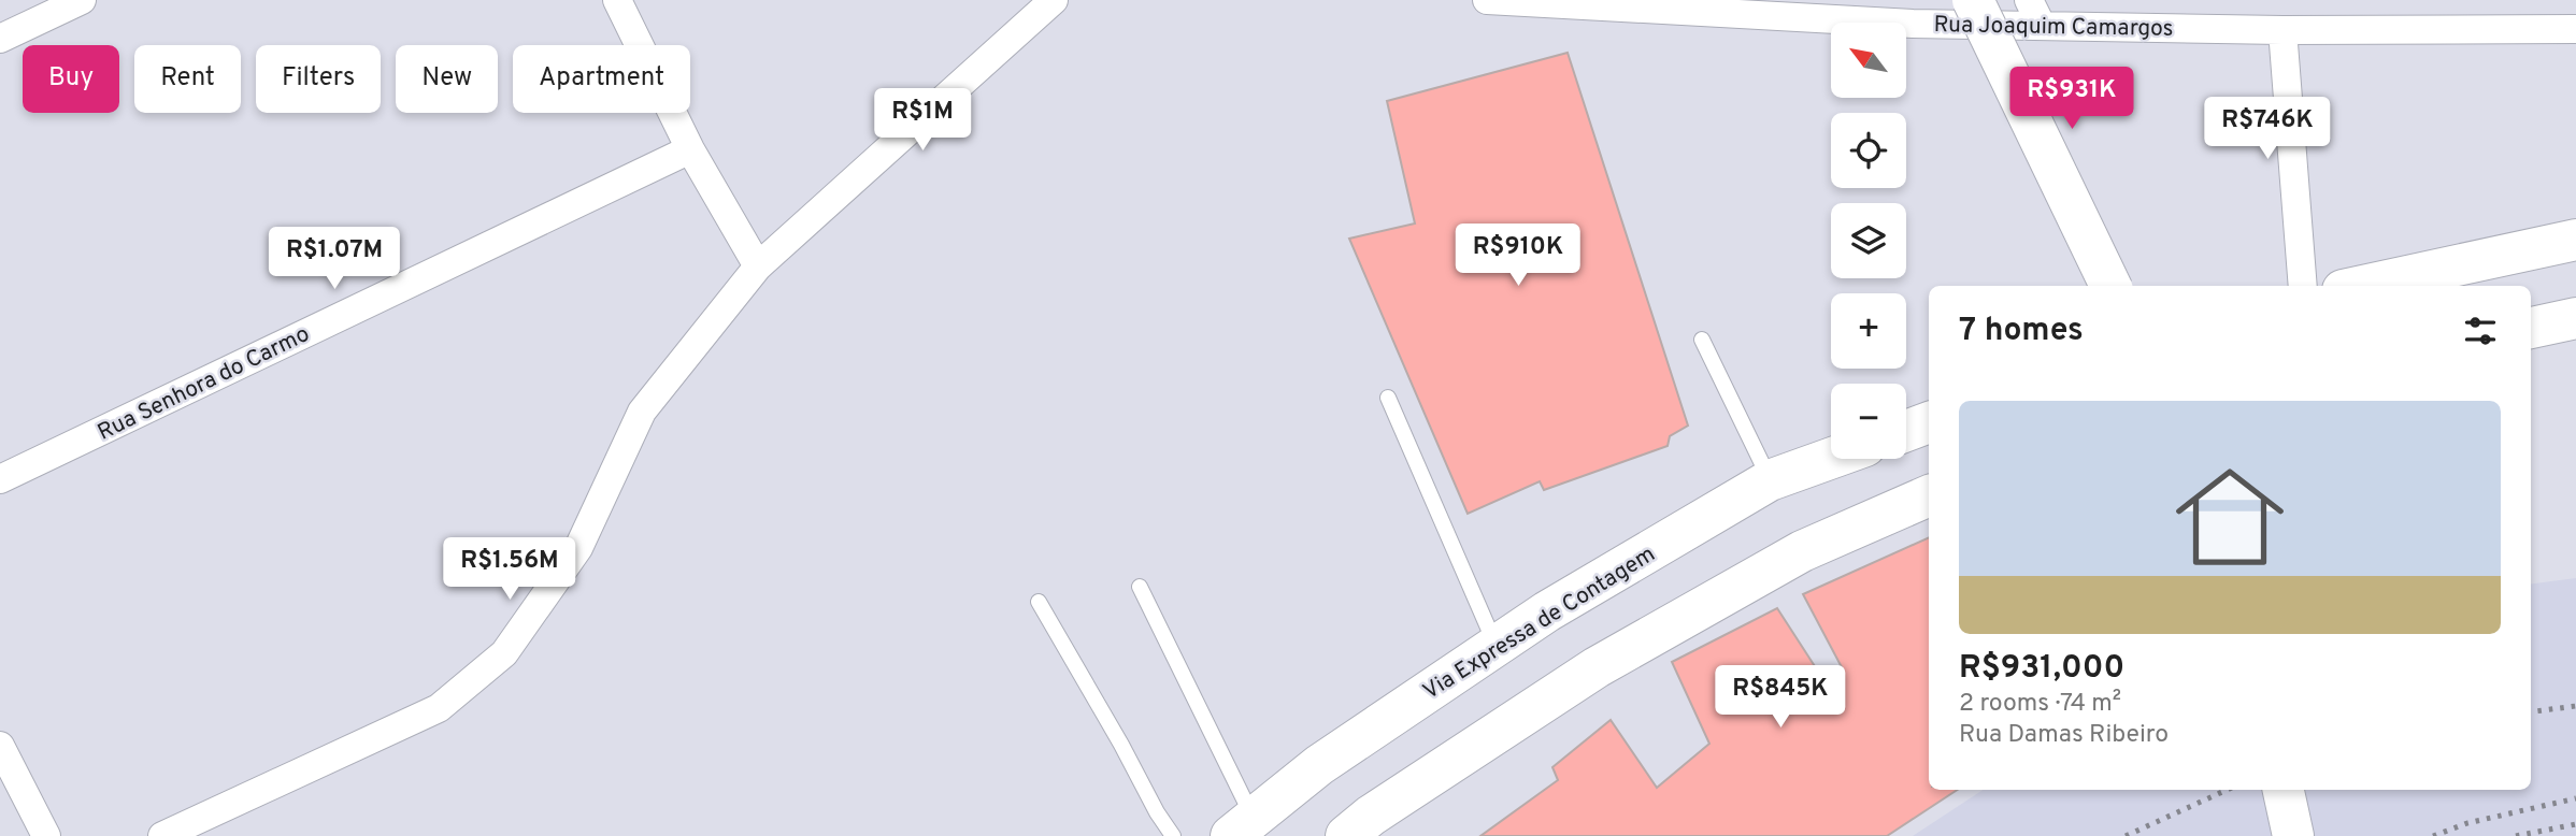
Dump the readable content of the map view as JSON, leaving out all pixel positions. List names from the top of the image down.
{
  "streets": {
    "main road": ["Via Expressa de Contagem"],
    "street": ["Rua Joaquim Camargos", "Rua Senhora do Carmo"]
  },
  "north": "top left",
  "page": {
    "map_buttons": ["+", "−"],
    "chip": [
      "Buy",
      "Rent",
      "Filters",
      "New",
      "Apartment"
    ],
    "price": [
      "R$931K",
      "R$1M",
      "R$746K",
      "R$910K",
      "R$1.07M",
      "R$1.56M",
      "R$845K"
    ],
    "heading": "7 homes",
    "list": [
      {
        "name": "R$931,000",
        "note": "2 rooms · 74 m² · Rua Damas Ribeiro"
      }
    ]
  }
}
